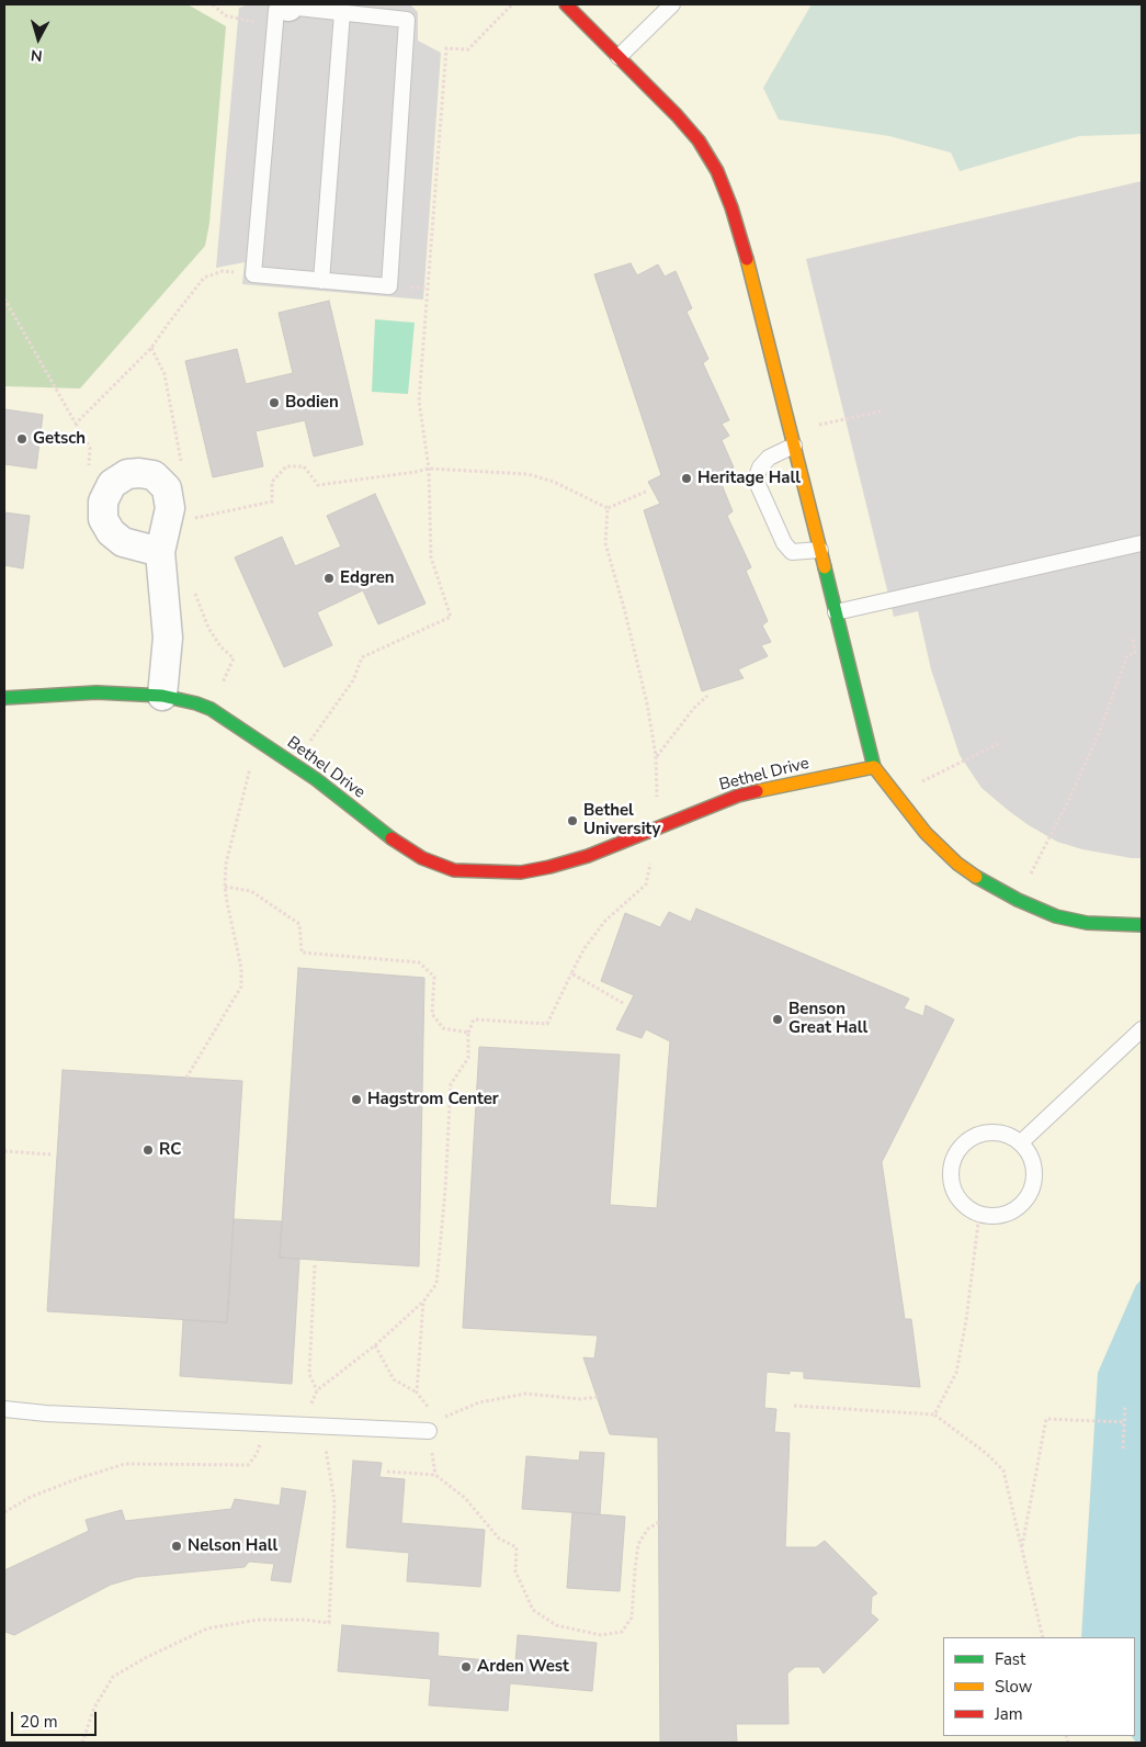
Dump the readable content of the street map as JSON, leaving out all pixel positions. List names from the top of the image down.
{
  "streets": {
    "street": ["Bethel Drive"]
  },
  "places": [
    "Bodien",
    "Getsch",
    "Heritage Hall",
    "Edgren",
    "Bethel University",
    "Benson Great Hall",
    "Hagstrom Center",
    "RC",
    "Nelson Hall",
    "Arden West"
  ],
  "legend": ["Fast", "Slow", "Jam"],
  "scale_bar": "20 m",
  "north": "bottom"
}
